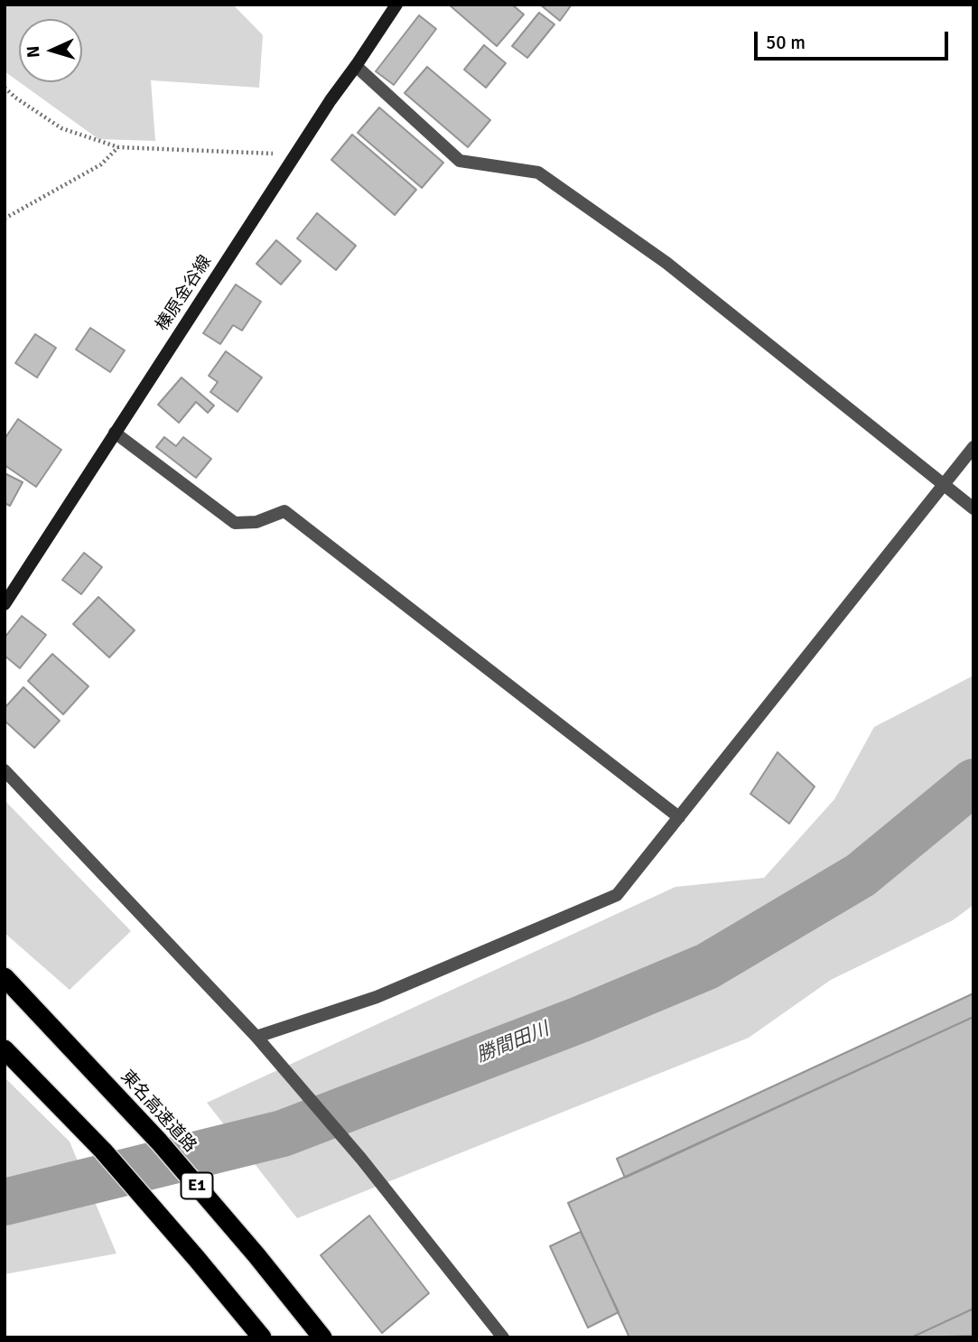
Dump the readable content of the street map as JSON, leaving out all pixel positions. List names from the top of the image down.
{
  "streets": {
    "highway": ["東名高速道路", "E1"],
    "main road": ["榛原金谷線"]
  },
  "water": ["勝間田川"],
  "scale_bar": "50 m",
  "north": "left"
}
